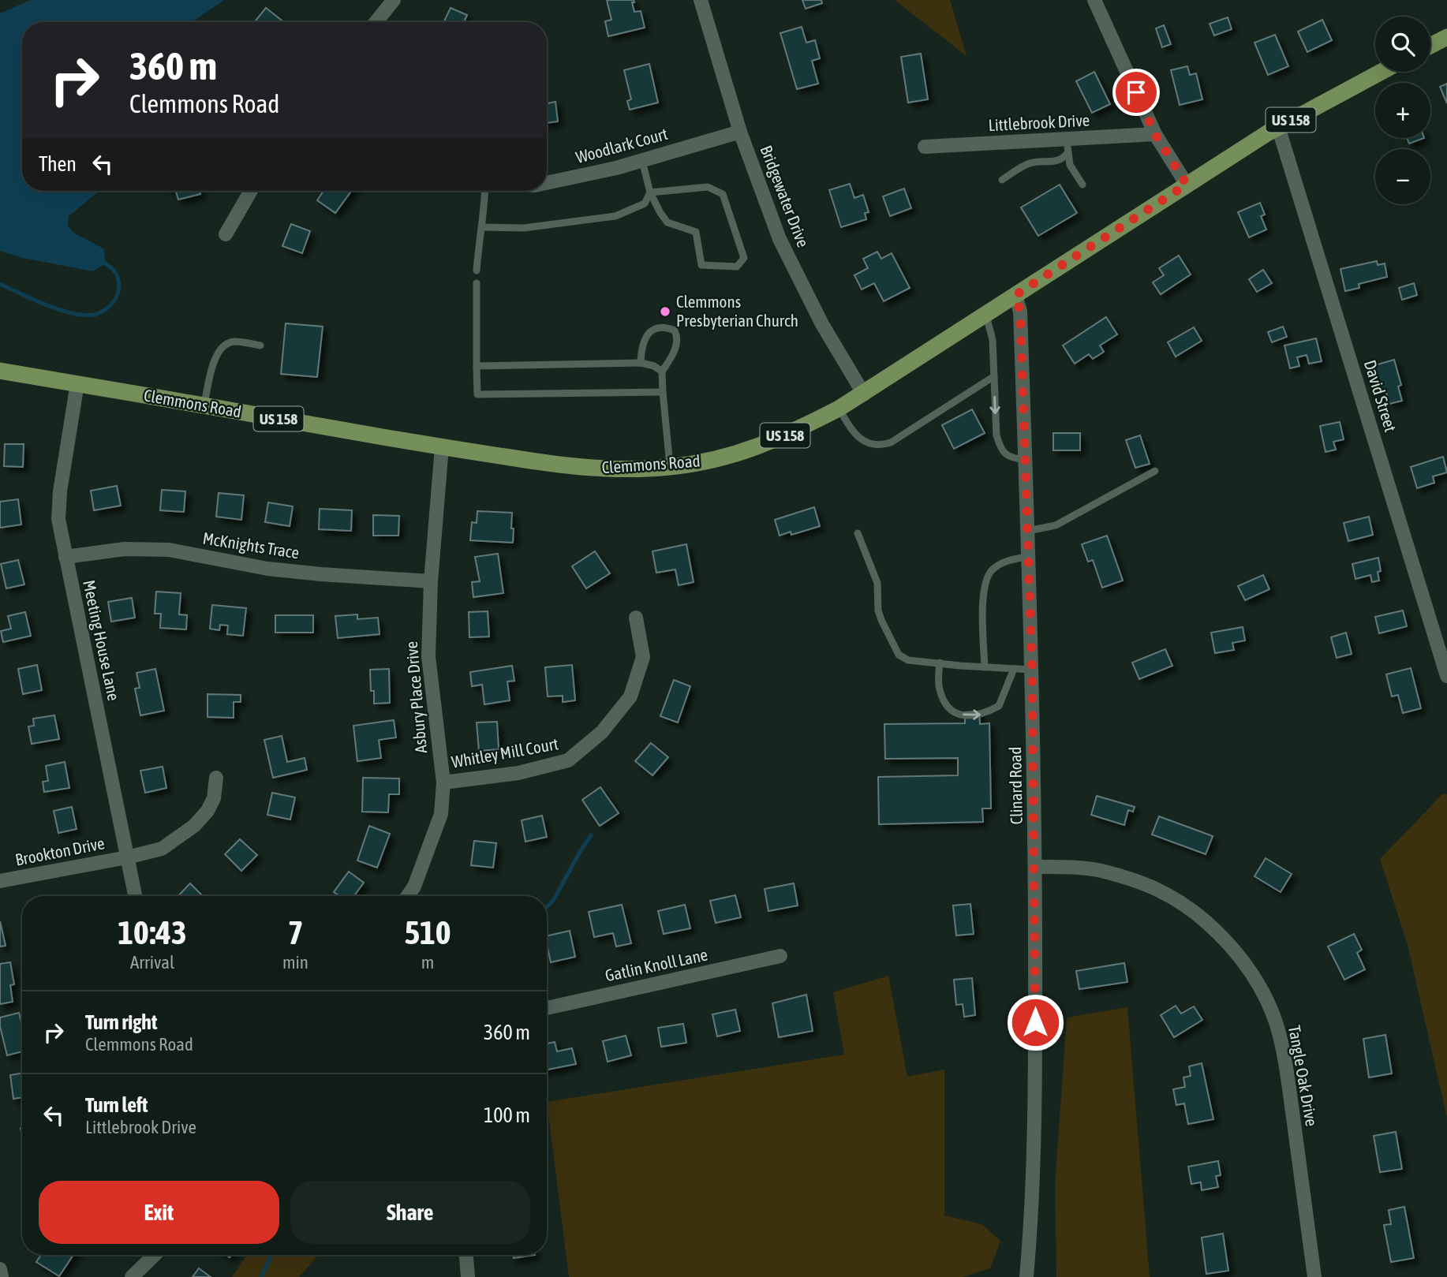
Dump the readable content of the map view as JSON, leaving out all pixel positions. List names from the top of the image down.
{
  "streets": {
    "main road": ["US 158", "Clemmons Road"],
    "street": [
      "Littlebrook Drive",
      "Woodlark Court",
      "Bridgewater Drive",
      "David Street",
      "McKnights Trace",
      "Meeting House Lane",
      "Asbury Place Drive",
      "Whitley Mill Court",
      "Clinard Road",
      "Brookton Drive",
      "Gatlin Knoll Lane",
      "Tangle Oak Drive"
    ]
  },
  "crossings": [
    ["Woodlark Court", "Bridgewater Drive"],
    ["Bridgewater Drive", "Clemmons Road"],
    ["David Street", "Clemmons Road"],
    ["Clemmons Road", "Meeting House Lane"],
    ["Clemmons Road", "Asbury Place Drive"],
    ["Clemmons Road", "Clinard Road"],
    ["McKnights Trace", "Meeting House Lane"],
    ["McKnights Trace", "Asbury Place Drive"],
    ["Meeting House Lane", "Brookton Drive"],
    ["Asbury Place Drive", "Whitley Mill Court"],
    ["Clinard Road", "Tangle Oak Drive"]
  ],
  "places": ["Clemmons Presbyterian Church"],
  "page": {
    "map_buttons": ["+", "−"],
    "turn": ["360 m", "Clemmons Road"],
    "then": "Then",
    "eta": [
      "10:43",
      "Arrival",
      "7",
      "min",
      "510",
      "m"
    ],
    "list": [
      {
        "name": "Turn right",
        "note": "Clemmons Road",
        "value": "360 m"
      },
      {
        "name": "Turn left",
        "note": "Littlebrook Drive",
        "value": "100 m"
      }
    ],
    "buttons": ["Exit", "Share"]
  }
}
